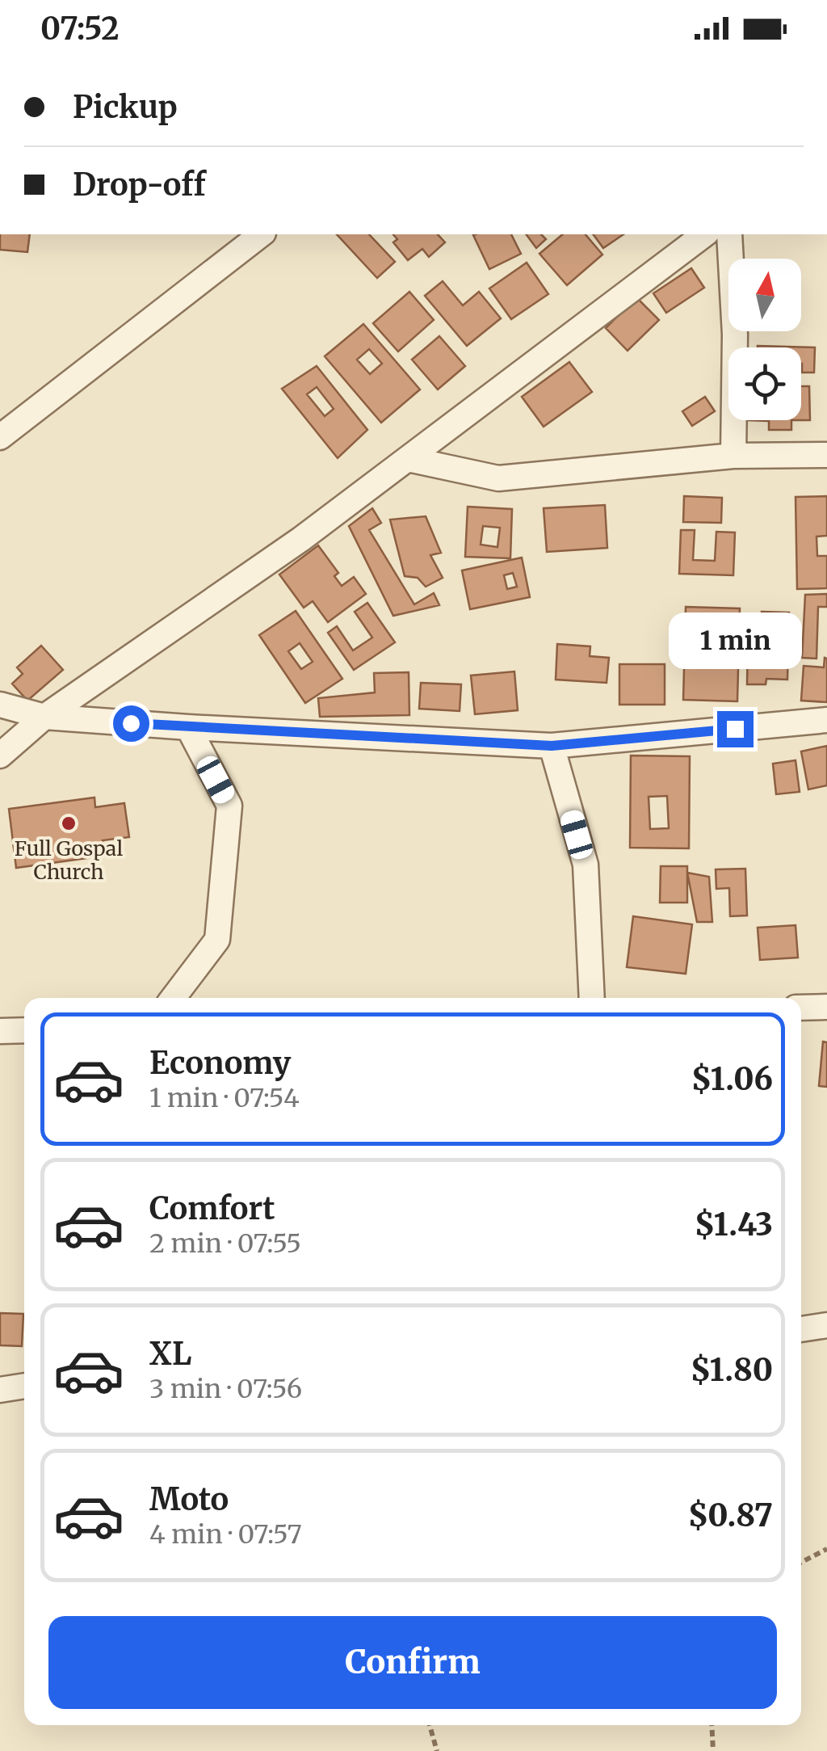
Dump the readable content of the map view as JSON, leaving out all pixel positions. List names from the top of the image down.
{
  "places": ["Full Gospal Church"],
  "north": "top",
  "page": {
    "status": "07:52",
    "banner": ["Pickup", "Drop-off"],
    "bubble": "1 min",
    "list": [
      {
        "name": "Economy",
        "note": "1 min · 07:54",
        "value": "$1.06"
      },
      {
        "name": "Comfort",
        "note": "2 min · 07:55",
        "value": "$1.43"
      },
      {
        "name": "XL",
        "note": "3 min · 07:56",
        "value": "$1.80"
      },
      {
        "name": "Moto",
        "note": "4 min · 07:57",
        "value": "$0.87"
      }
    ],
    "buttons": "Confirm"
  }
}
